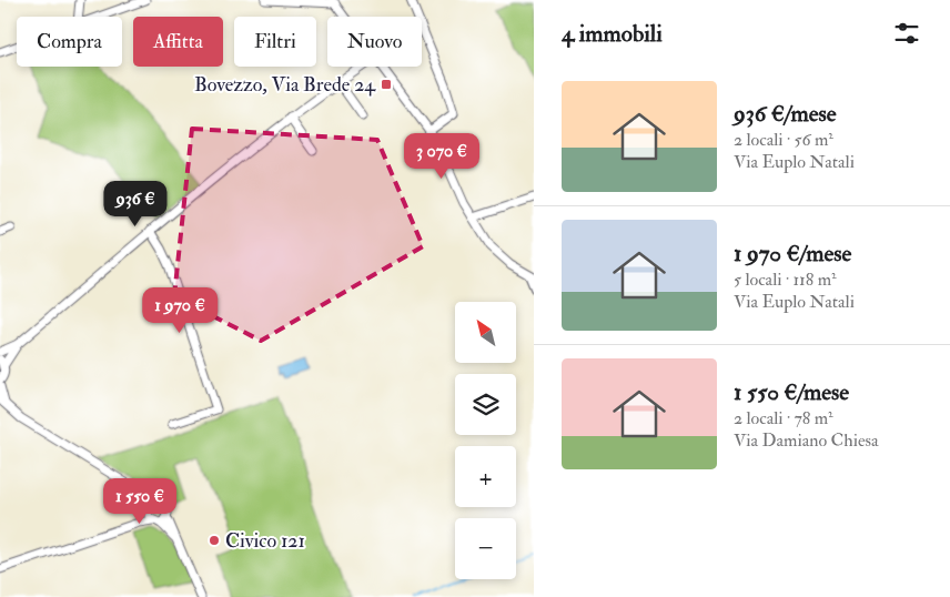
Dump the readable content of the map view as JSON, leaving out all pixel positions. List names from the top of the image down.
{
  "places": {
    "transit": ["Bovezzo, Via Brede 24"],
    "other": ["Civico 121"]
  },
  "north": "top left",
  "page": {
    "heading": "4 immobili",
    "chip": [
      "Compra",
      "Affitta",
      "Filtri",
      "Nuovo"
    ],
    "list": [
      {
        "name": "936 €/mese",
        "note": "2 locali · 56 m² · Via Euplo Natali"
      },
      {
        "name": "1 970 €/mese",
        "note": "5 locali · 118 m² · Via Euplo Natali"
      },
      {
        "name": "1 550 €/mese",
        "note": "2 locali · 78 m² · Via Damiano Chiesa"
      }
    ],
    "price": [
      "3 070 €",
      "936 €",
      "1 970 €",
      "1 550 €"
    ],
    "map_buttons": ["+", "−"]
  }
}
